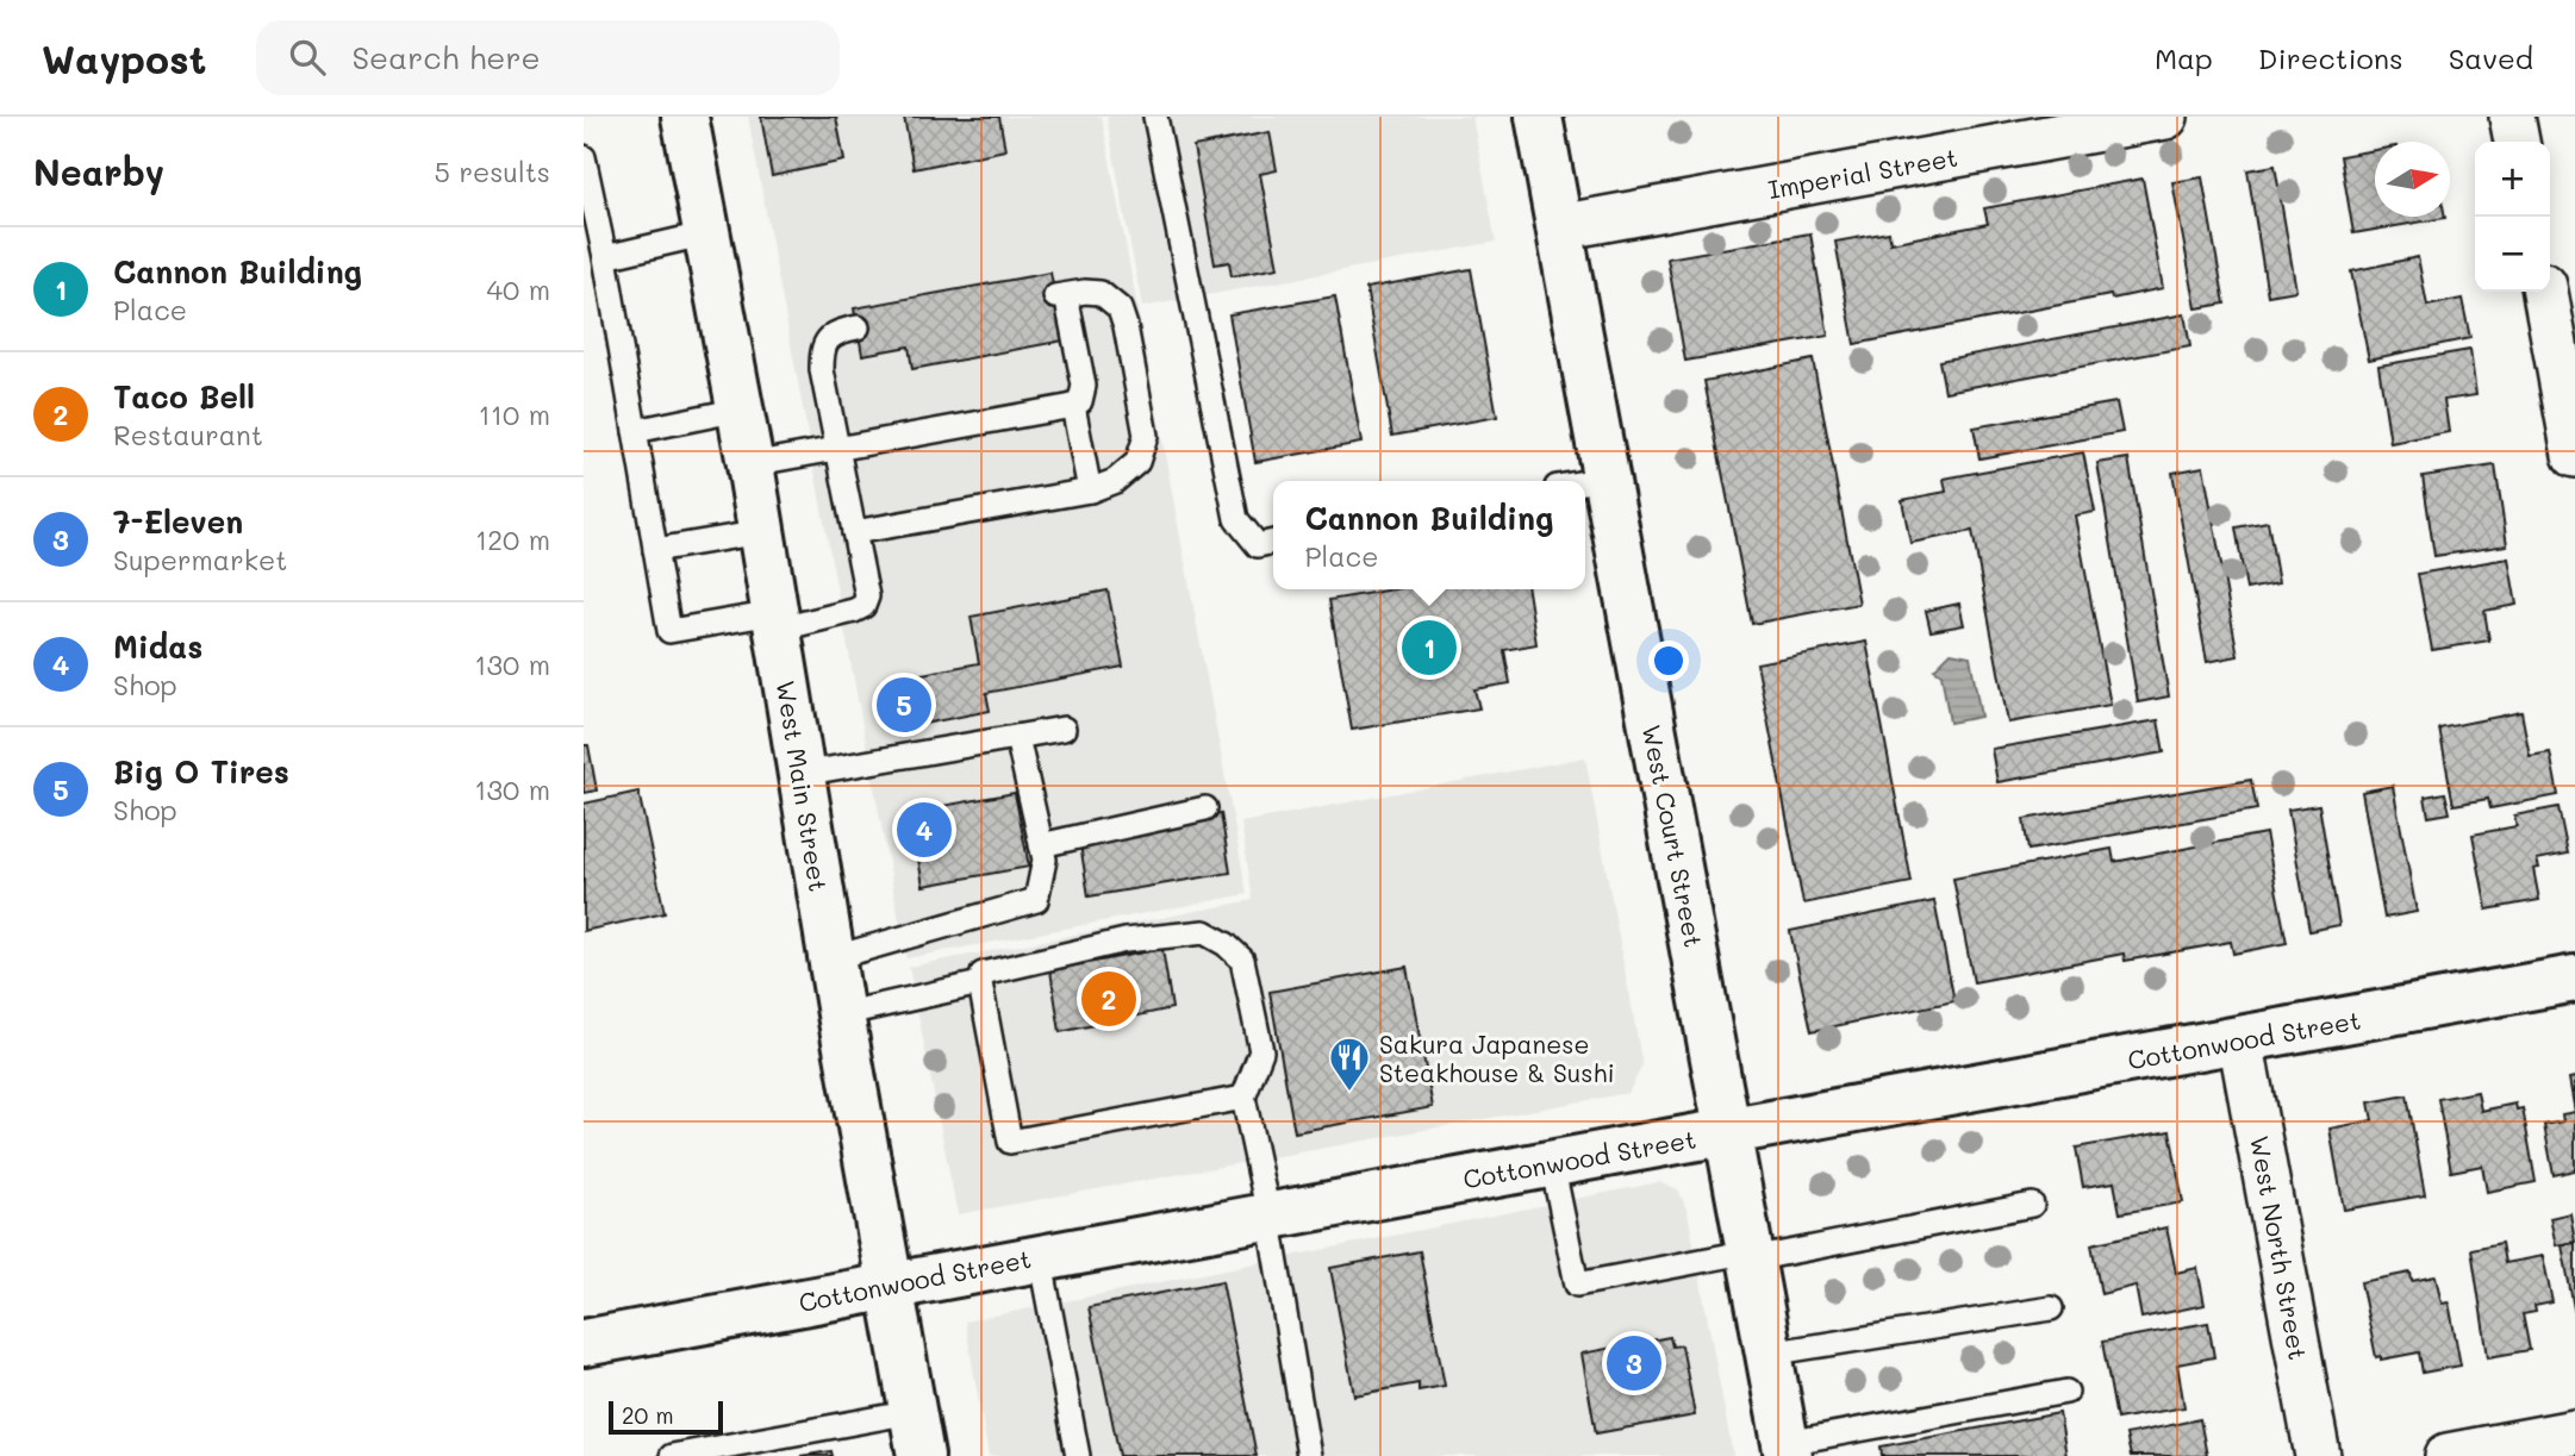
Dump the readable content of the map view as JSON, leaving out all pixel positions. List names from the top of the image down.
{
  "streets": {
    "street": [
      "Imperial Street",
      "West Main Street",
      "West Court Street",
      "Cottonwood Street",
      "West North Street"
    ]
  },
  "crossings": [
    ["Imperial Street", "West Court Street"],
    ["West Main Street", "Cottonwood Street"],
    ["West Court Street", "Cottonwood Street"],
    ["Cottonwood Street", "West North Street"]
  ],
  "places": {
    "restaurant": ["Sakura Japanese Steakhouse & Sushi"]
  },
  "scale_bar": "20 m",
  "north": "right",
  "page": {
    "header": "Waypost",
    "search": "Search here",
    "nav": ["Map", "Directions", "Saved"],
    "heading": ["Nearby", "5 results"],
    "map_buttons": ["+", "−"],
    "list": [
      {
        "mark": "1",
        "name": "Cannon Building",
        "note": "Place",
        "value": "40 m"
      },
      {
        "mark": "2",
        "name": "Taco Bell",
        "note": "Restaurant",
        "value": "110 m"
      },
      {
        "mark": "3",
        "name": "7-Eleven",
        "note": "Supermarket",
        "value": "120 m"
      },
      {
        "mark": "4",
        "name": "Midas",
        "note": "Shop",
        "value": "130 m"
      },
      {
        "mark": "5",
        "name": "Big O Tires",
        "note": "Shop",
        "value": "130 m"
      }
    ],
    "popup": ["Cannon Building", "Place"],
    "pins": [
      "1",
      "5",
      "4",
      "2",
      "3"
    ],
    "scale": "20 m"
  }
}
